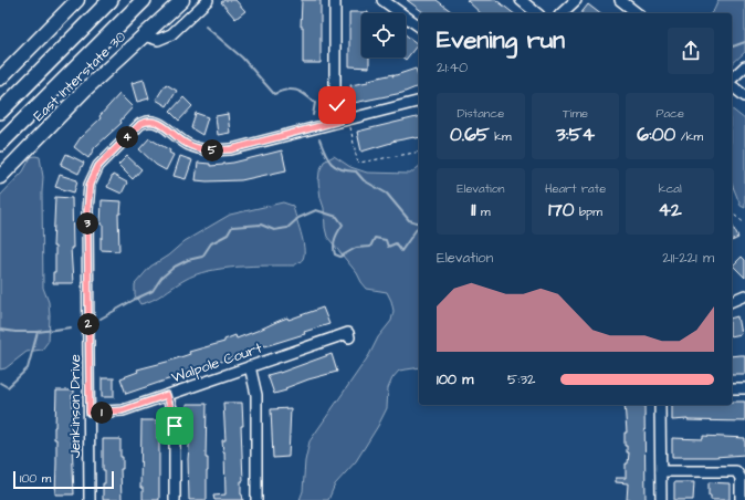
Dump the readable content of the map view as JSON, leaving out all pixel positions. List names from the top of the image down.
{
  "streets": {
    "main road": ["East Interstate 30"],
    "street": ["Walpole Court", "Jenkinson Drive"]
  },
  "crossings": [
    ["Walpole Court", "Jenkinson Drive"]
  ],
  "scale_bar": "100 m",
  "page": {
    "heading": ["Evening run", "21:40"],
    "stats": [
      ["Distance", "0.65 km"],
      ["Time", "3:54"],
      ["Pace", "6:00 /km"],
      ["Elevation", "11 m"],
      ["Heart rate", "170 bpm"],
      ["kcal", "42"]
    ],
    "pins": [
      "4",
      "5",
      "3",
      "2",
      "1"
    ],
    "chart": ["Elevation", "211–221 m"],
    "list": [
      {
        "name": "100 m",
        "note": "5:32"
      }
    ],
    "scale": "100 m"
  }
}
